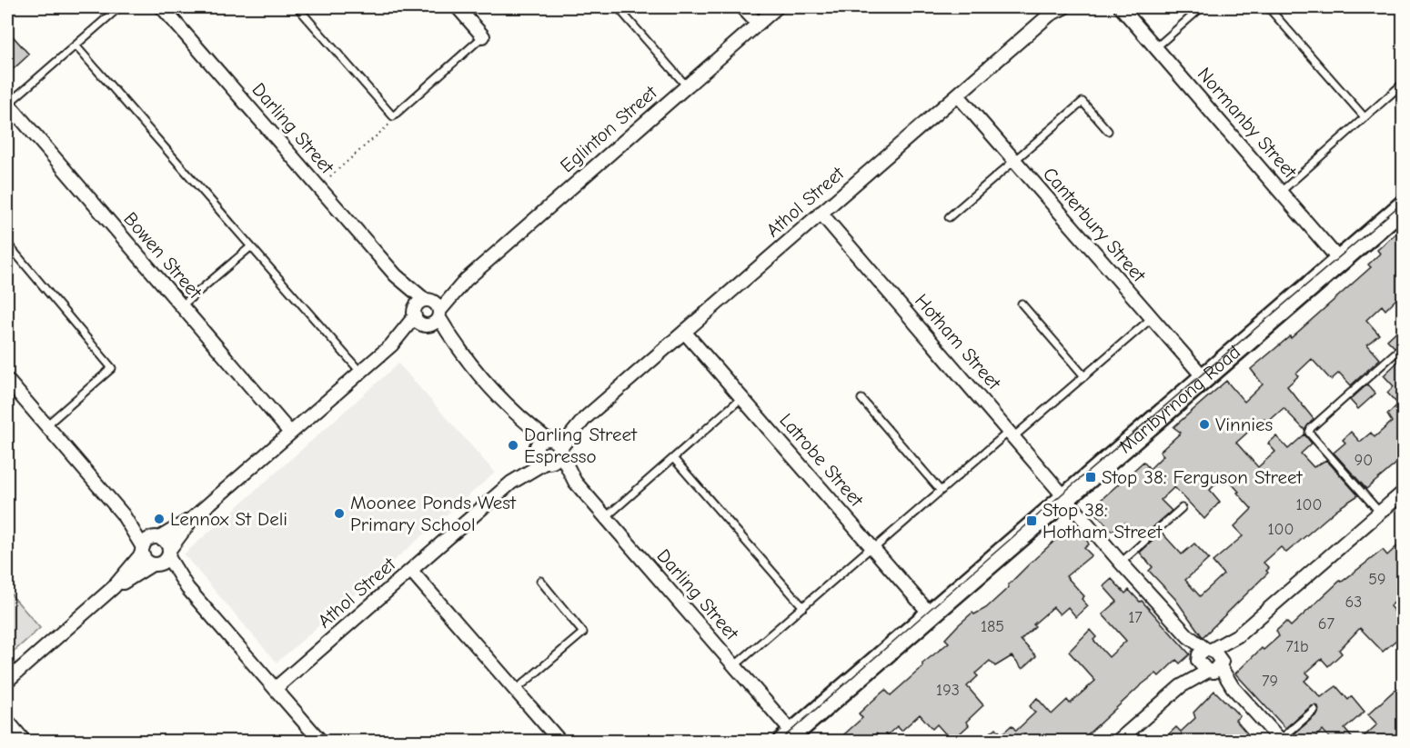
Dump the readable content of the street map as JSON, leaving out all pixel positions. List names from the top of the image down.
{
  "streets": {
    "main road": ["Maribyrnong Road"],
    "street": [
      "Normanby Street",
      "Darling Street",
      "Eglinton Street",
      "Athol Street",
      "Canterbury Street",
      "Bowen Street",
      "Hotham Street",
      "Latrobe Street"
    ]
  },
  "crossings": [
    ["Normanby Street", "Maribyrnong Road"],
    ["Darling Street", "Eglinton Street"],
    ["Darling Street", "Athol Street"],
    ["Darling Street", "Maribyrnong Road"],
    ["Eglinton Street", "Bowen Street"],
    ["Athol Street", "Canterbury Street"],
    ["Athol Street", "Hotham Street"],
    ["Athol Street", "Latrobe Street"],
    ["Canterbury Street", "Maribyrnong Road"],
    ["Hotham Street", "Maribyrnong Road"],
    ["Maribyrnong Road", "Latrobe Street"]
  ],
  "places": {
    "other": [
      "Vinnies",
      "Darling Street Espresso",
      "Moonee Ponds West Primary School",
      "Lennox St Deli"
    ],
    "transit": ["Stop 38: Ferguson Street", "Stop 38: Hotham Street"]
  },
  "house_numbers": [
    "90",
    "100",
    "100",
    "59",
    "63",
    "17",
    "67",
    "185",
    "71b",
    "79",
    "193"
  ]
}
